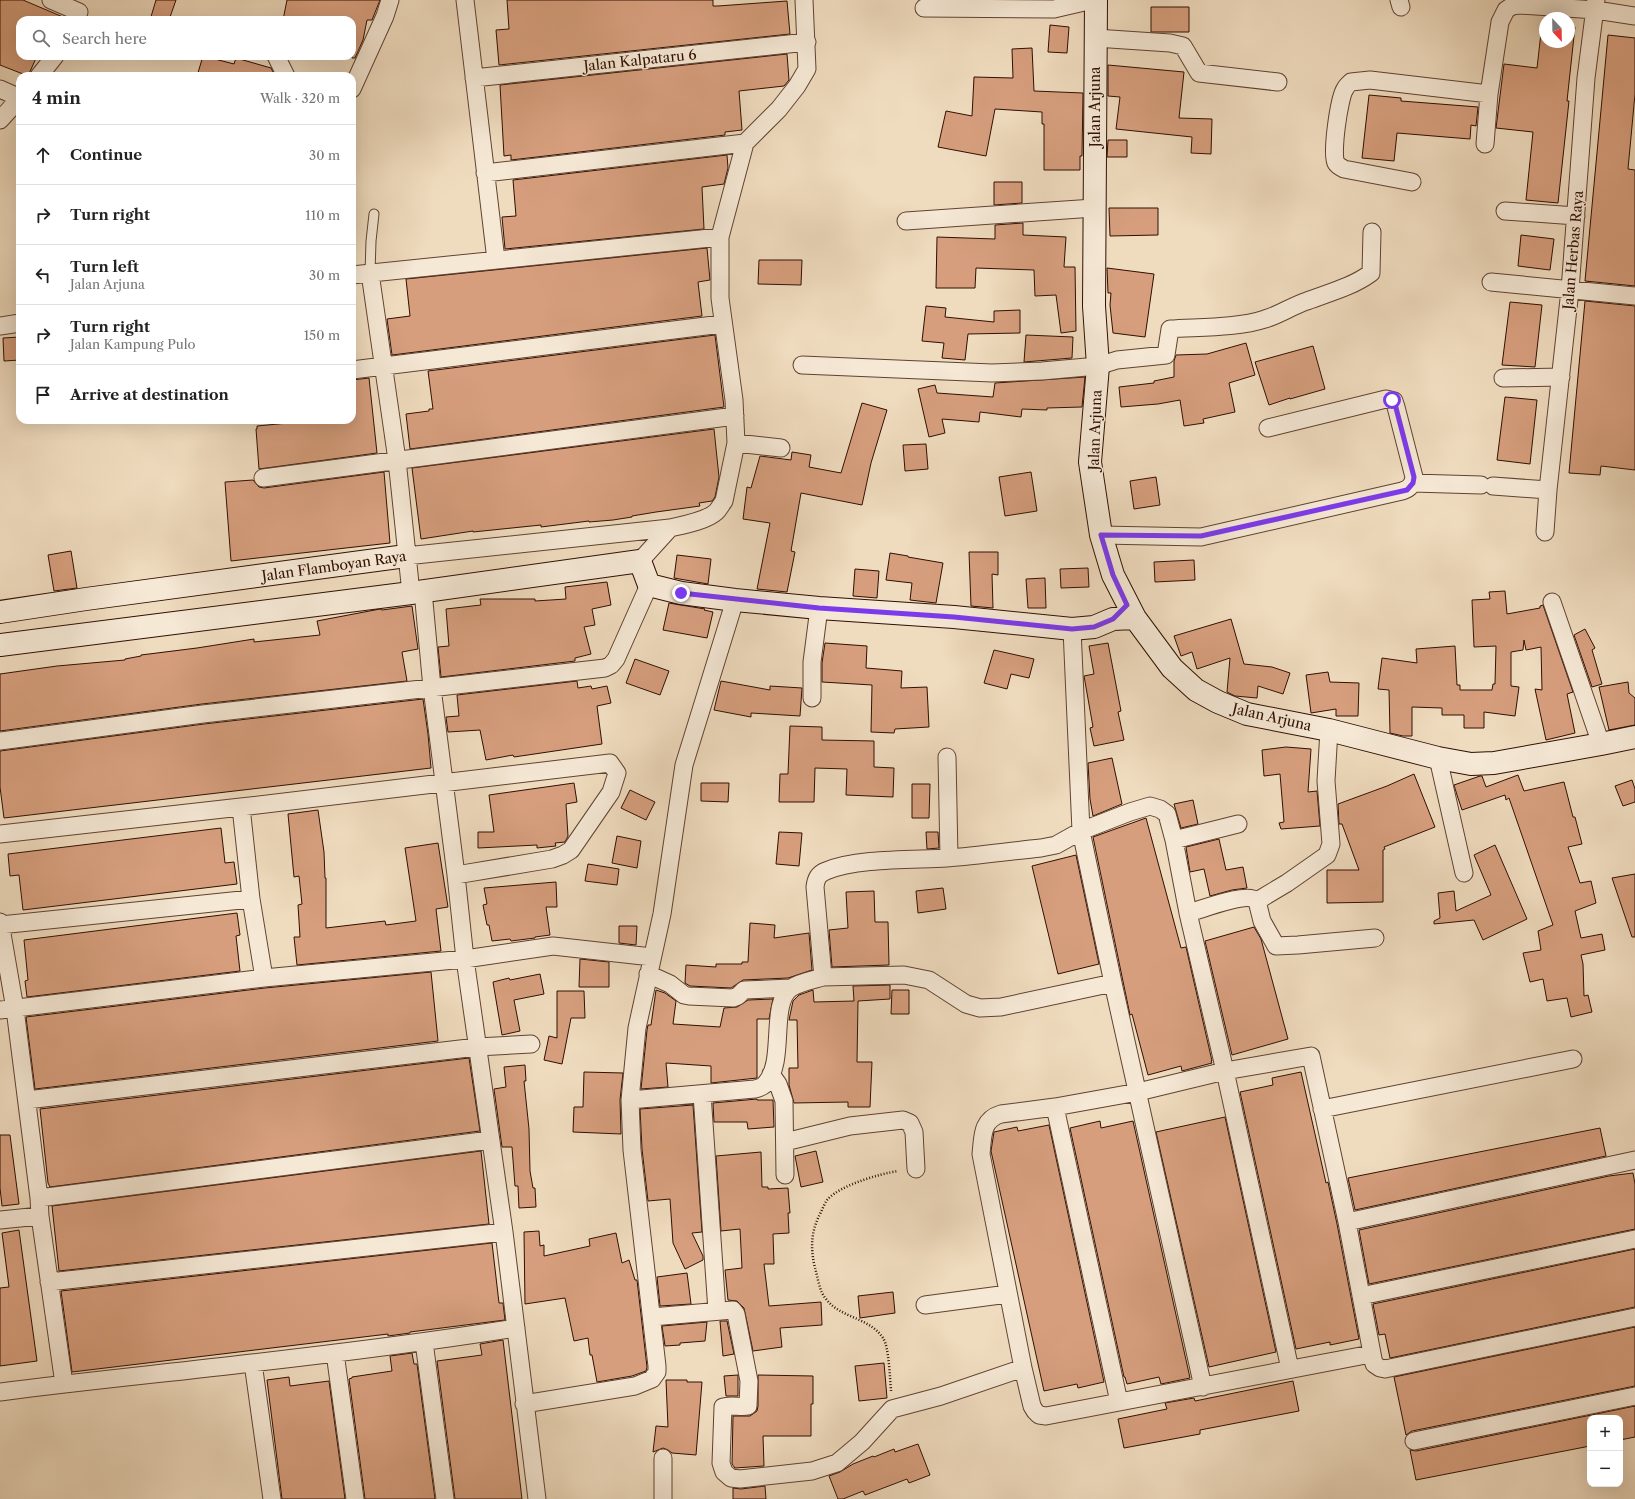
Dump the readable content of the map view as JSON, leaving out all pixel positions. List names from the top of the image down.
{
  "streets": {
    "street": [
      "Jalan Kalpataru 6",
      "Jalan Arjuna",
      "Jalan Herbas Raya",
      "Jalan Flamboyan Raya"
    ]
  },
  "north": "bottom",
  "page": {
    "search": "Search here",
    "heading": ["4 min", "Walk · 320 m"],
    "list": [
      ["Continue", "30 m"],
      ["Turn right", "110 m"],
      ["Turn left", "Jalan Arjuna", "30 m"],
      ["Turn right", "Jalan Kampung Pulo", "150 m"],
      "Arrive at destination"
    ],
    "map_buttons": ["+", "−"]
  }
}
